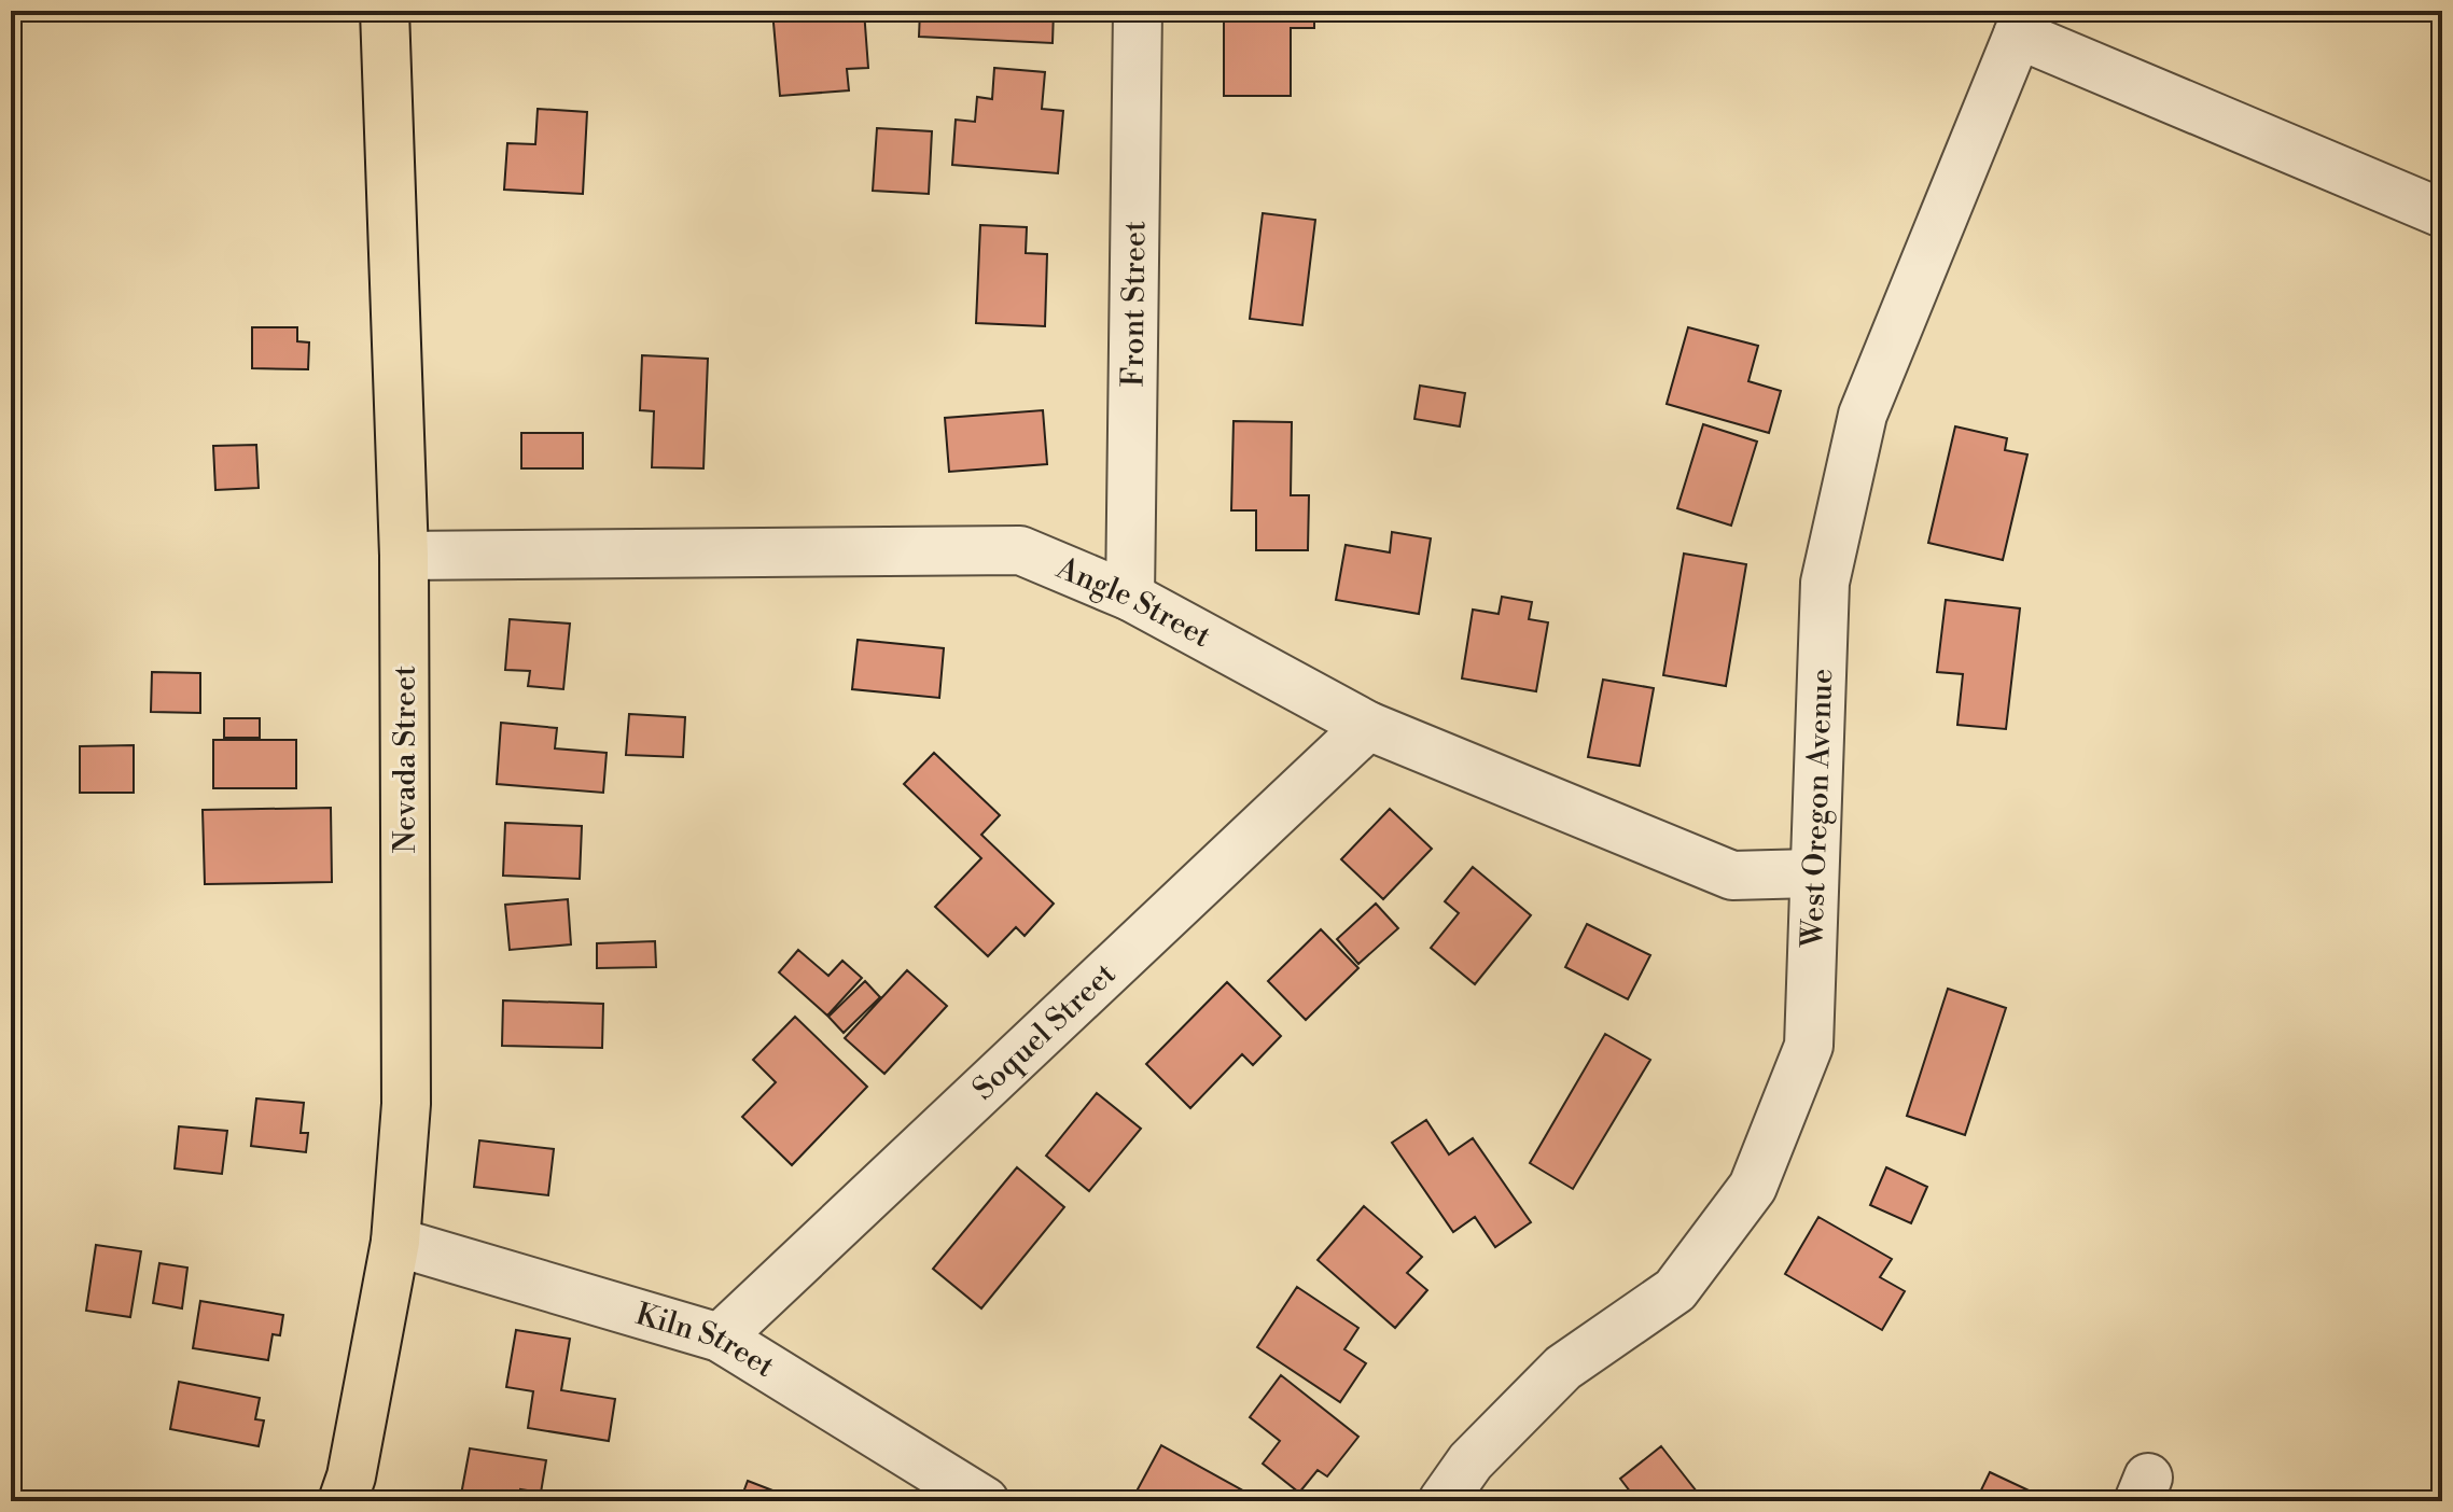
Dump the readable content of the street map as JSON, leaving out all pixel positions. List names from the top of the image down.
{
  "streets": {
    "main road": ["Nevada Street"],
    "street": [
      "Front Street",
      "Angle Street",
      "West Oregon Avenue",
      "Soquel Street",
      "Kiln Street"
    ]
  },
  "crossings": [
    ["Front Street", "Angle Street"],
    ["Angle Street", "Nevada Street"],
    ["Angle Street", "West Oregon Avenue"],
    ["Angle Street", "Soquel Street"],
    ["Nevada Street", "Kiln Street"],
    ["Soquel Street", "Kiln Street"]
  ]
}
